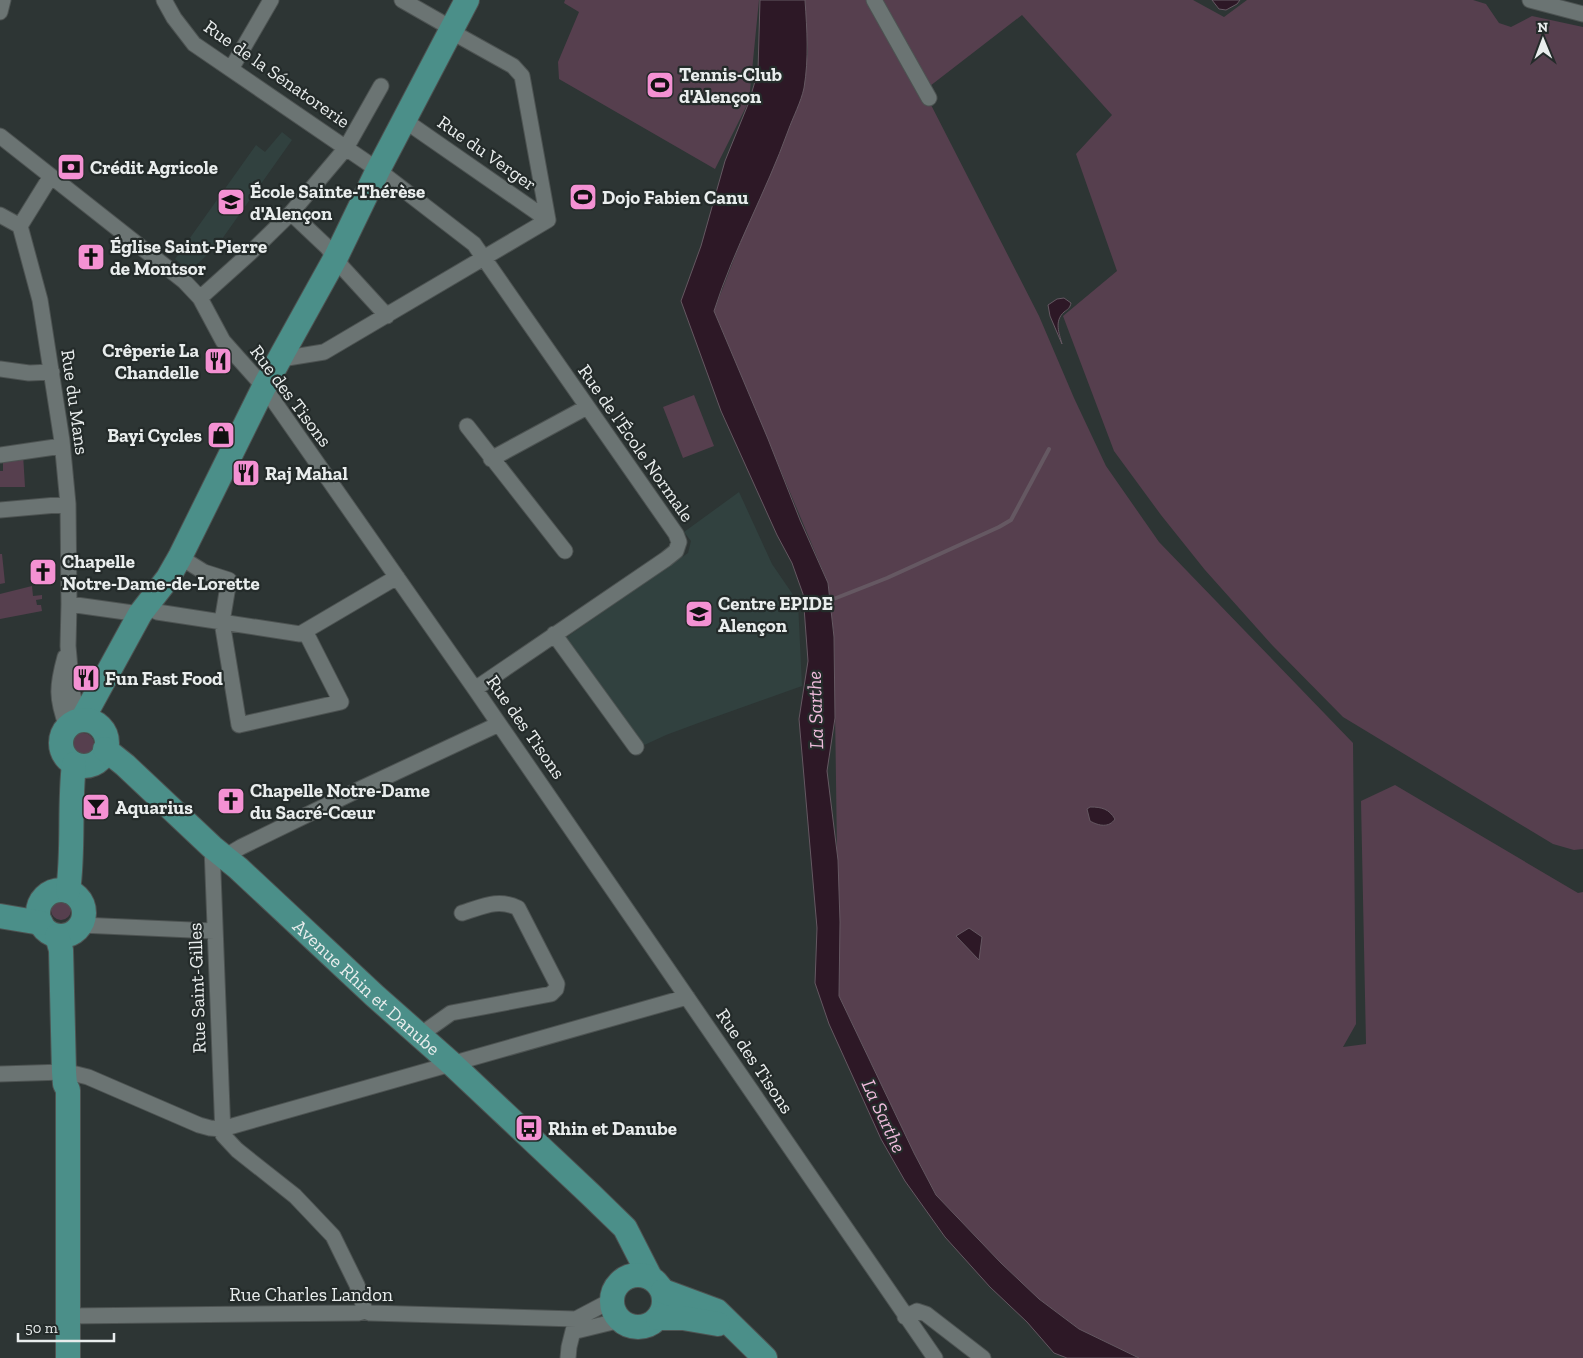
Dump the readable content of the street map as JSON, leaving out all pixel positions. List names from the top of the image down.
{
  "streets": {
    "main road": ["Avenue Rhin et Danube"],
    "street": [
      "Rue de la Sénatorerie",
      "Rue du Verger",
      "Rue des Tisons",
      "Rue du Mans",
      "Rue de l'École Normale",
      "Rue Saint-Gilles",
      "Rue Charles Landon"
    ]
  },
  "crossings": [
    ["Rue de la Sénatorerie", "Rue de l'École Normale"],
    ["Rue des Tisons", "Rue de l'École Normale"],
    ["Rue du Mans", "Avenue Rhin et Danube"],
    ["Avenue Rhin et Danube", "Rue Saint-Gilles"],
    ["Avenue Rhin et Danube", "Rue Charles Landon"]
  ],
  "water": ["La Sarthe"],
  "places": {
    "sports": ["Tennis-Club d'Alençon", "Dojo Fabien Canu"],
    "bank": ["Crédit Agricole"],
    "school or university": ["École Sainte-Thérèse d'Alençon", "Centre EPIDE Alençon"],
    "church": ["Église Saint-Pierre de Montsor", "Chapelle Notre-Dame-de-Lorette", "Chapelle Notre-Dame du Sacré-Cœur"],
    "restaurant": ["Crêperie La Chandelle", "Raj Mahal", "Fun Fast Food"],
    "shop": ["Bayi Cycles"],
    "bar": ["Aquarius"],
    "bus stop": ["Rhin et Danube"]
  },
  "scale_bar": "50 m",
  "north": "top"
}
